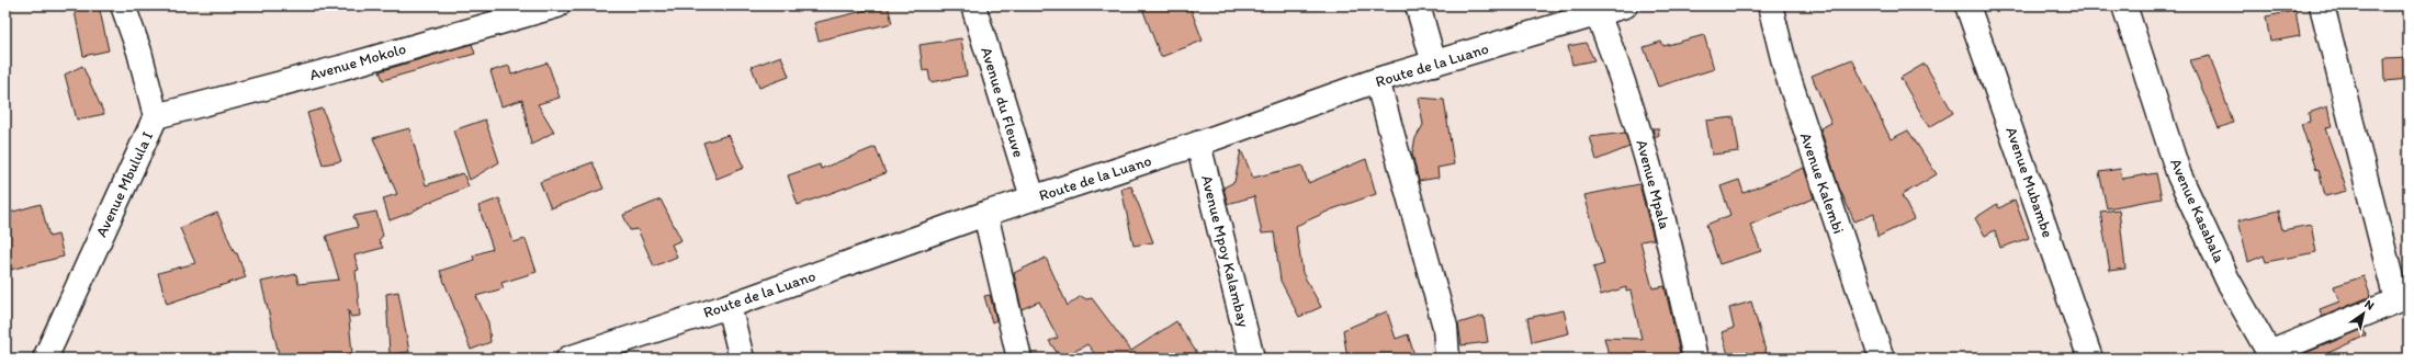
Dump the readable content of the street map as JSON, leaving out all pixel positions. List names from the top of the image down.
{
  "streets": {
    "street": [
      "Avenue Mokolo",
      "Route de la Luano",
      "Avenue du Fleuve",
      "Avenue Mubambe",
      "Avenue Kalembi",
      "Avenue Mbulula I",
      "Avenue Mpala",
      "Avenue Kasabala",
      "Avenue Mpoy Kalambay"
    ]
  },
  "crossings": [
    ["Avenue Mokolo", "Avenue Mbulula I"],
    ["Route de la Luano", "Avenue du Fleuve"],
    ["Route de la Luano", "Avenue Mpala"],
    ["Route de la Luano", "Avenue Mpoy Kalambay"]
  ],
  "north": "top right"
}
